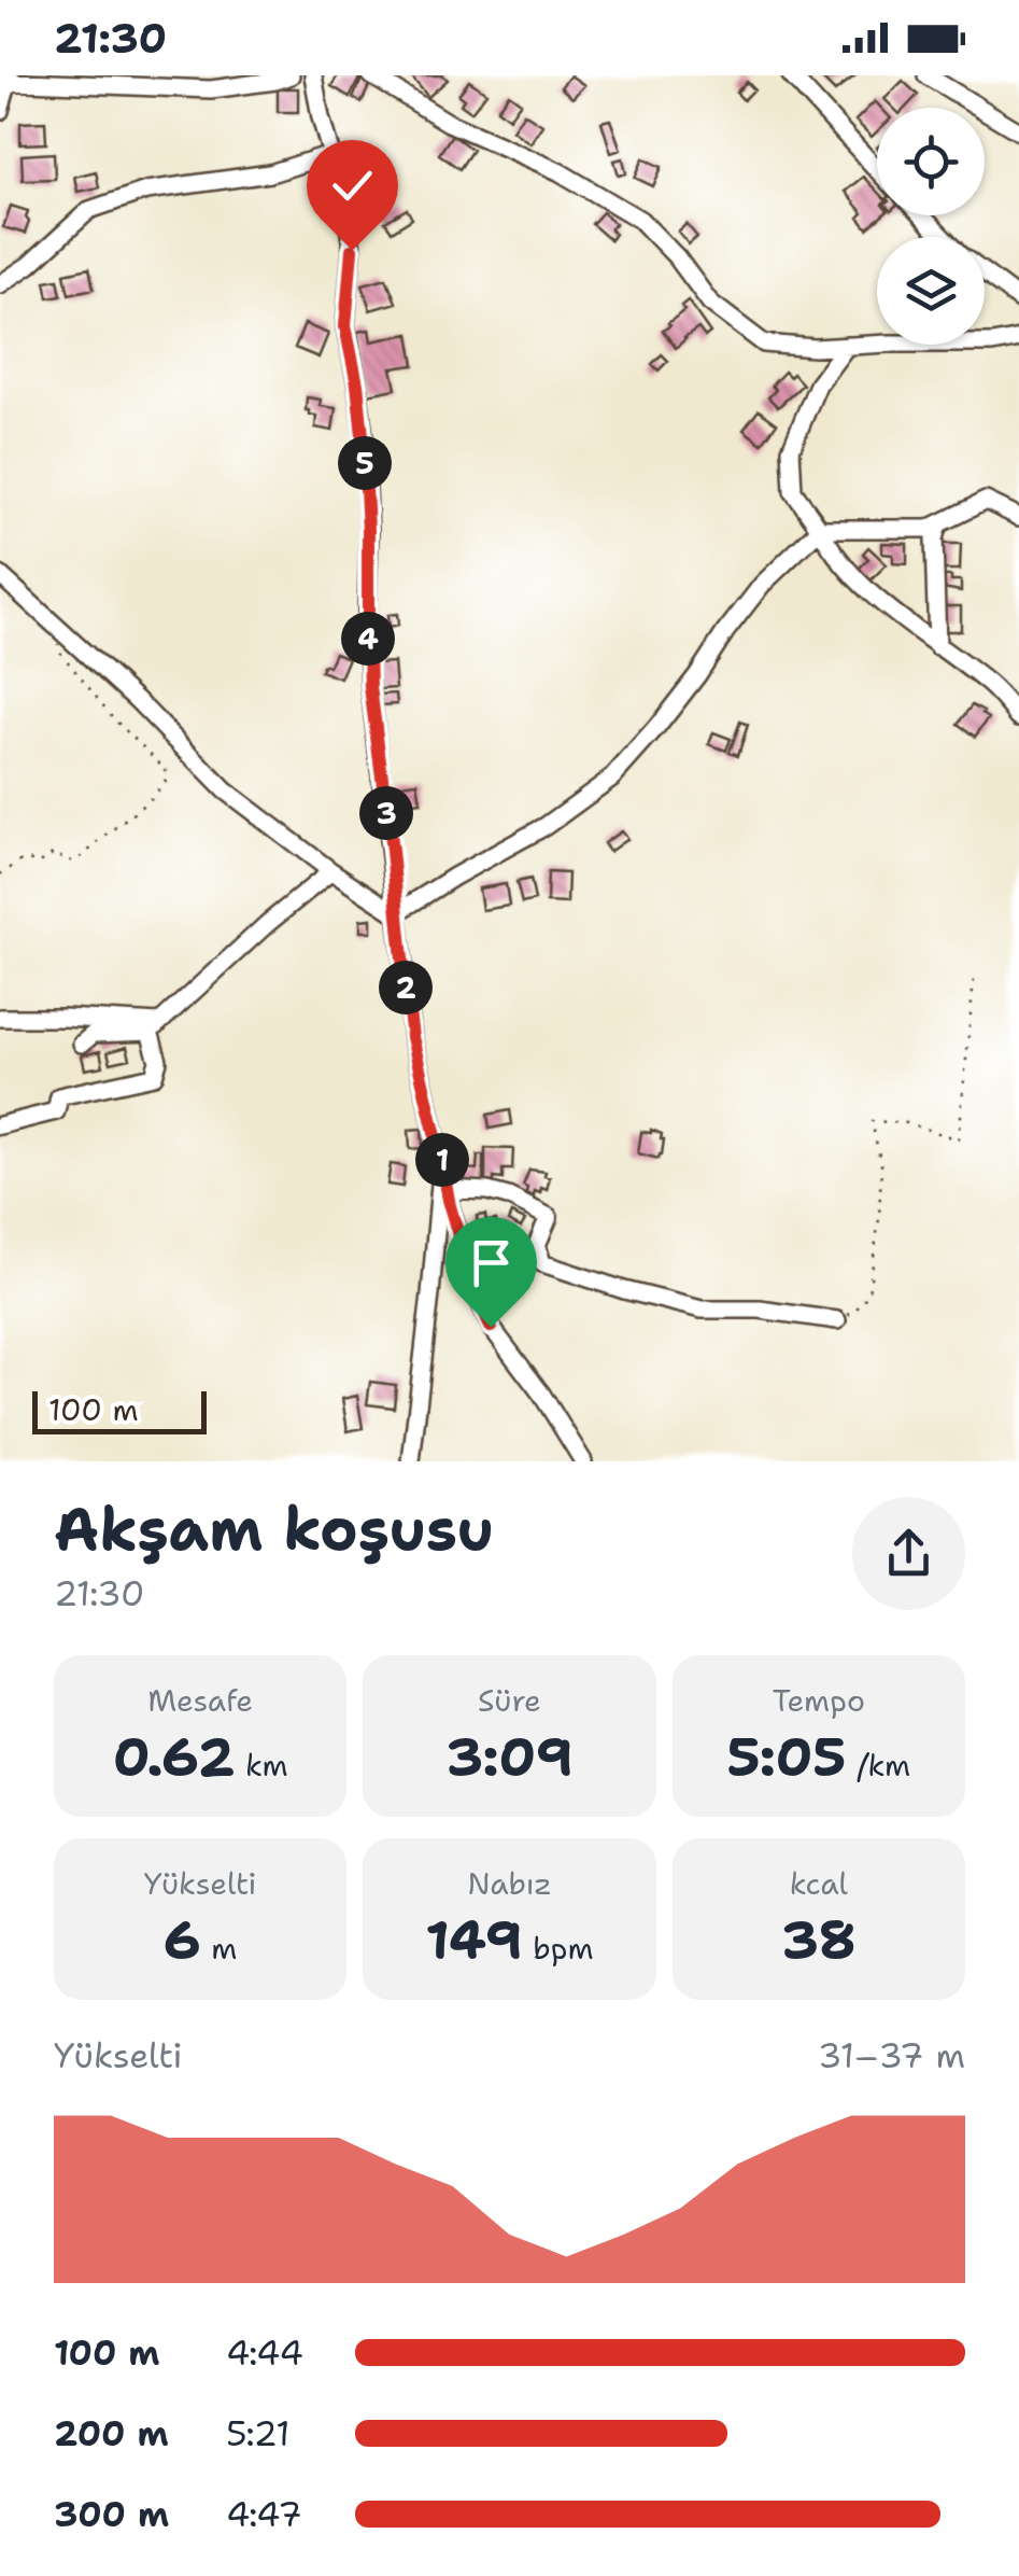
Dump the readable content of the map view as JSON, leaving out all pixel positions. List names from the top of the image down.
{
  "scale_bar": "100 m",
  "page": {
    "status": "21:30",
    "pins": [
      "5",
      "4",
      "3",
      "2",
      "1"
    ],
    "scale": "100 m",
    "heading": ["Akşam koşusu", "21:30"],
    "stats": [
      ["Mesafe", "0.62 km"],
      ["Süre", "3:09"],
      ["Tempo", "5:05 /km"],
      ["Yükselti", "6 m"],
      ["Nabız", "149 bpm"],
      ["kcal", "38"]
    ],
    "chart": ["Yükselti", "31–37 m"],
    "list": [
      {
        "name": "100 m",
        "note": "4:44"
      },
      {
        "name": "200 m",
        "note": "5:21"
      },
      {
        "name": "300 m",
        "note": "4:47"
      }
    ]
  }
}
